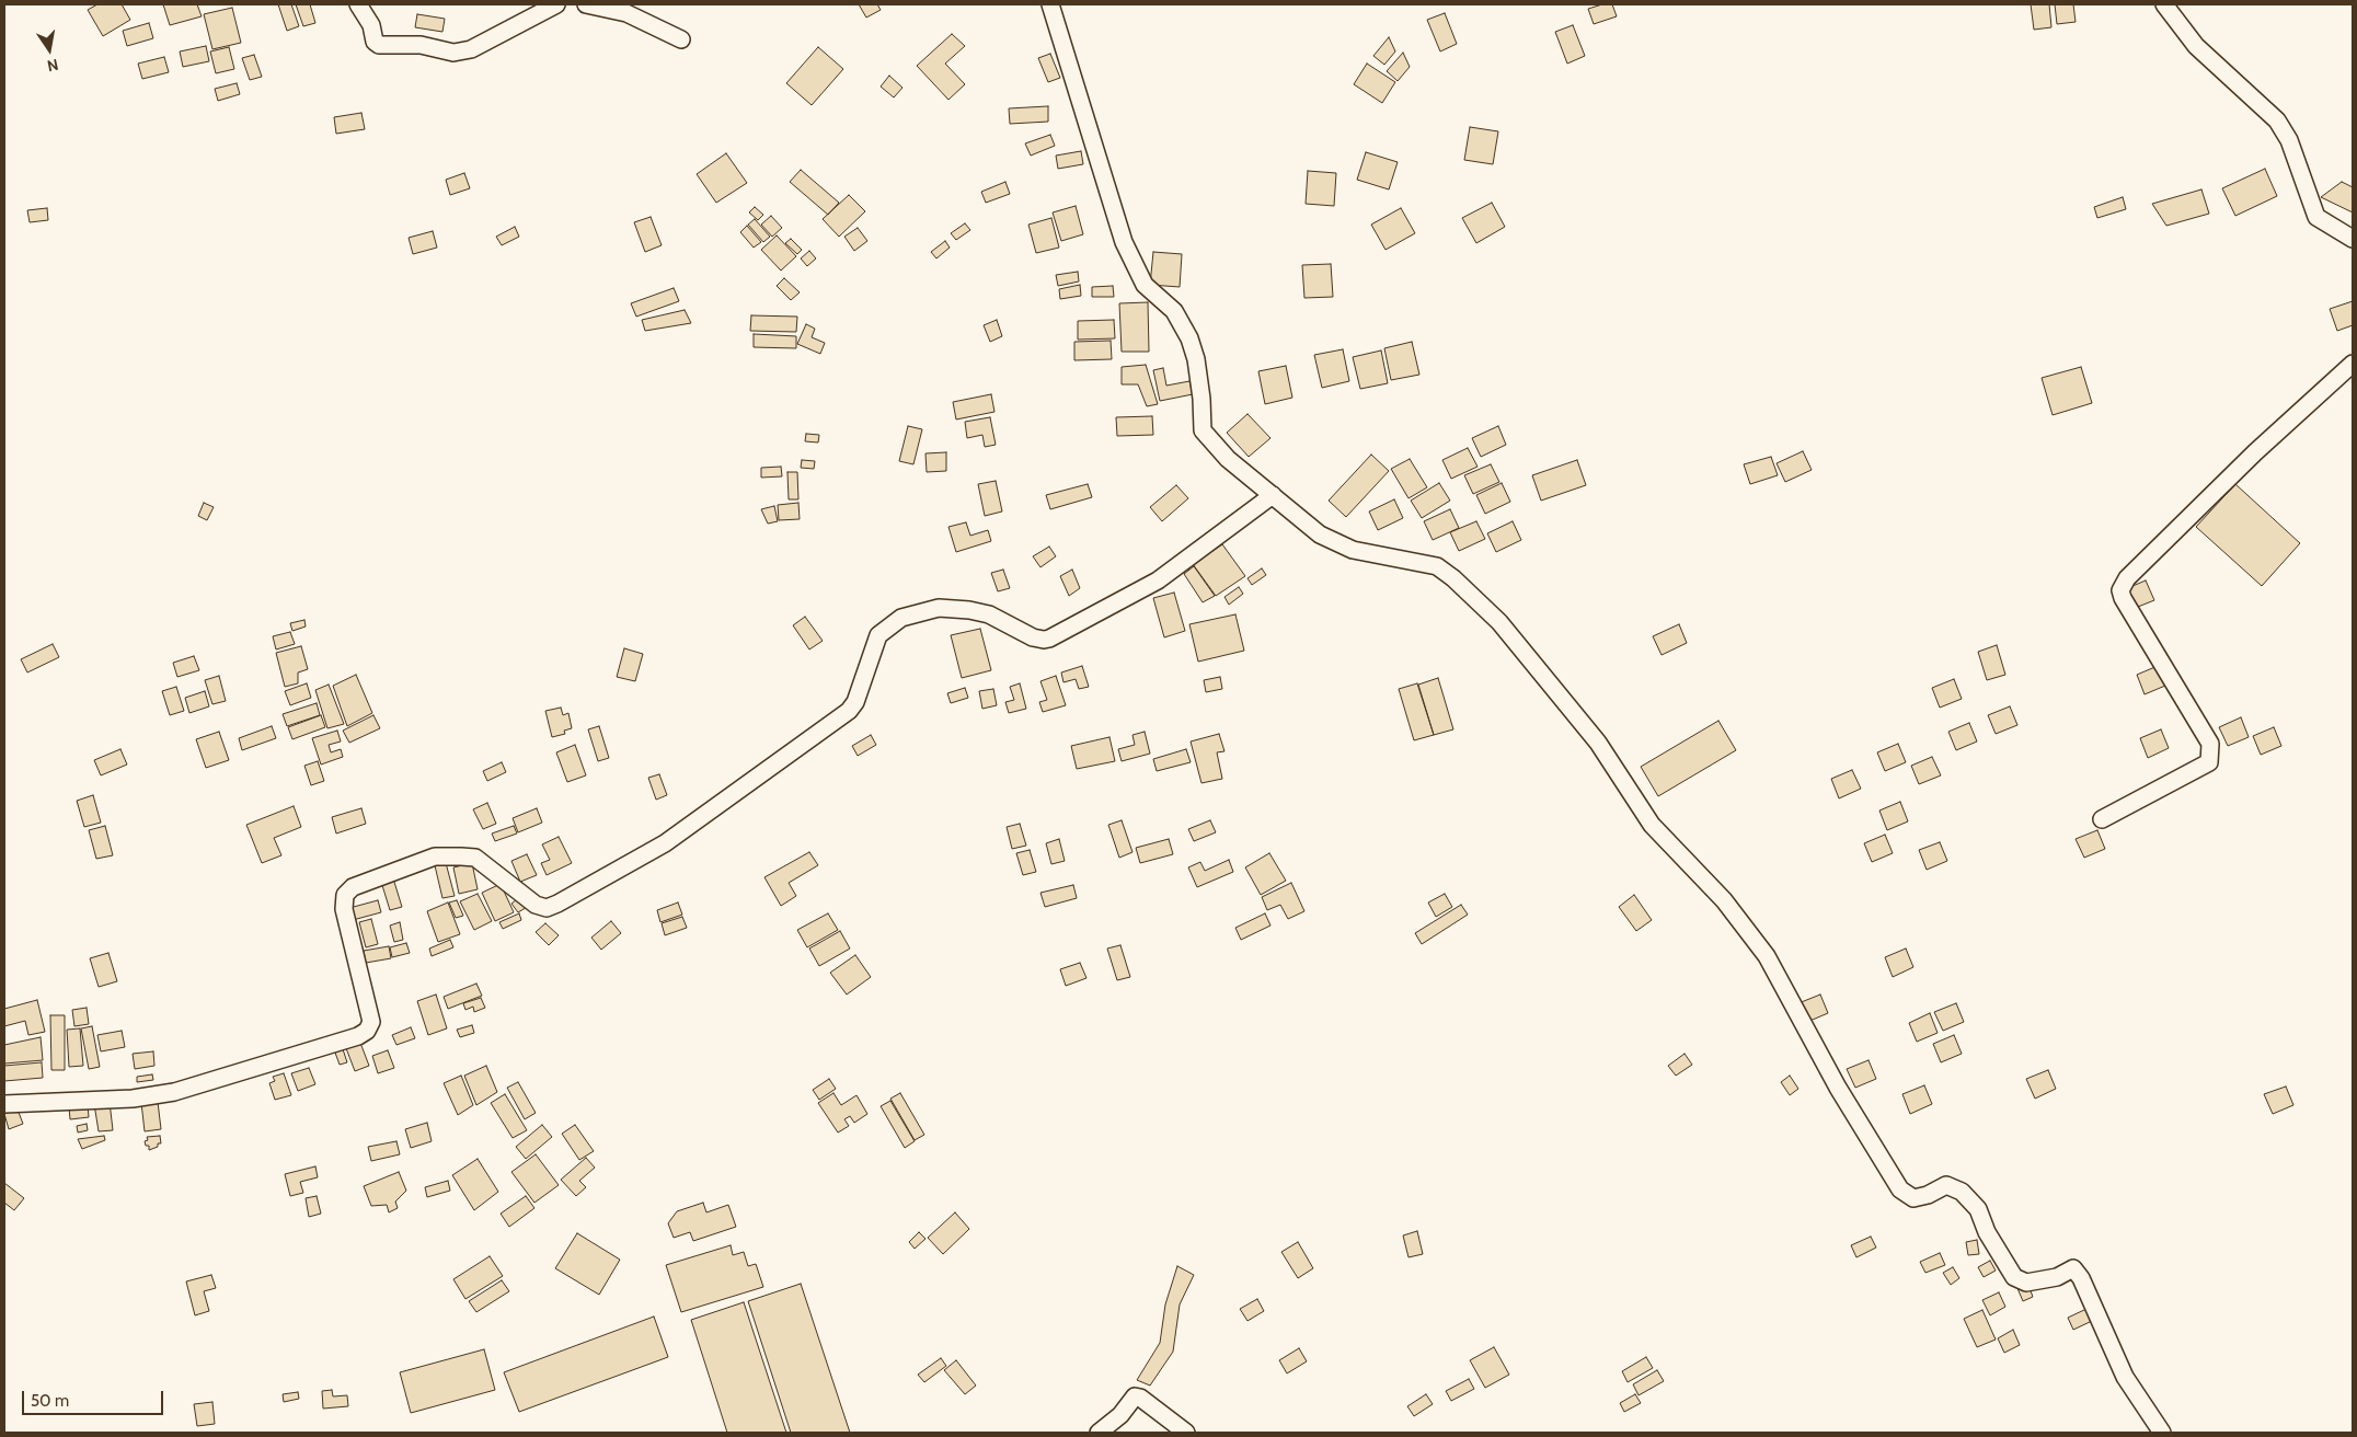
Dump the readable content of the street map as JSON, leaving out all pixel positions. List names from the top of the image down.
{
  "scale_bar": "50 m",
  "north": "bottom"
}
